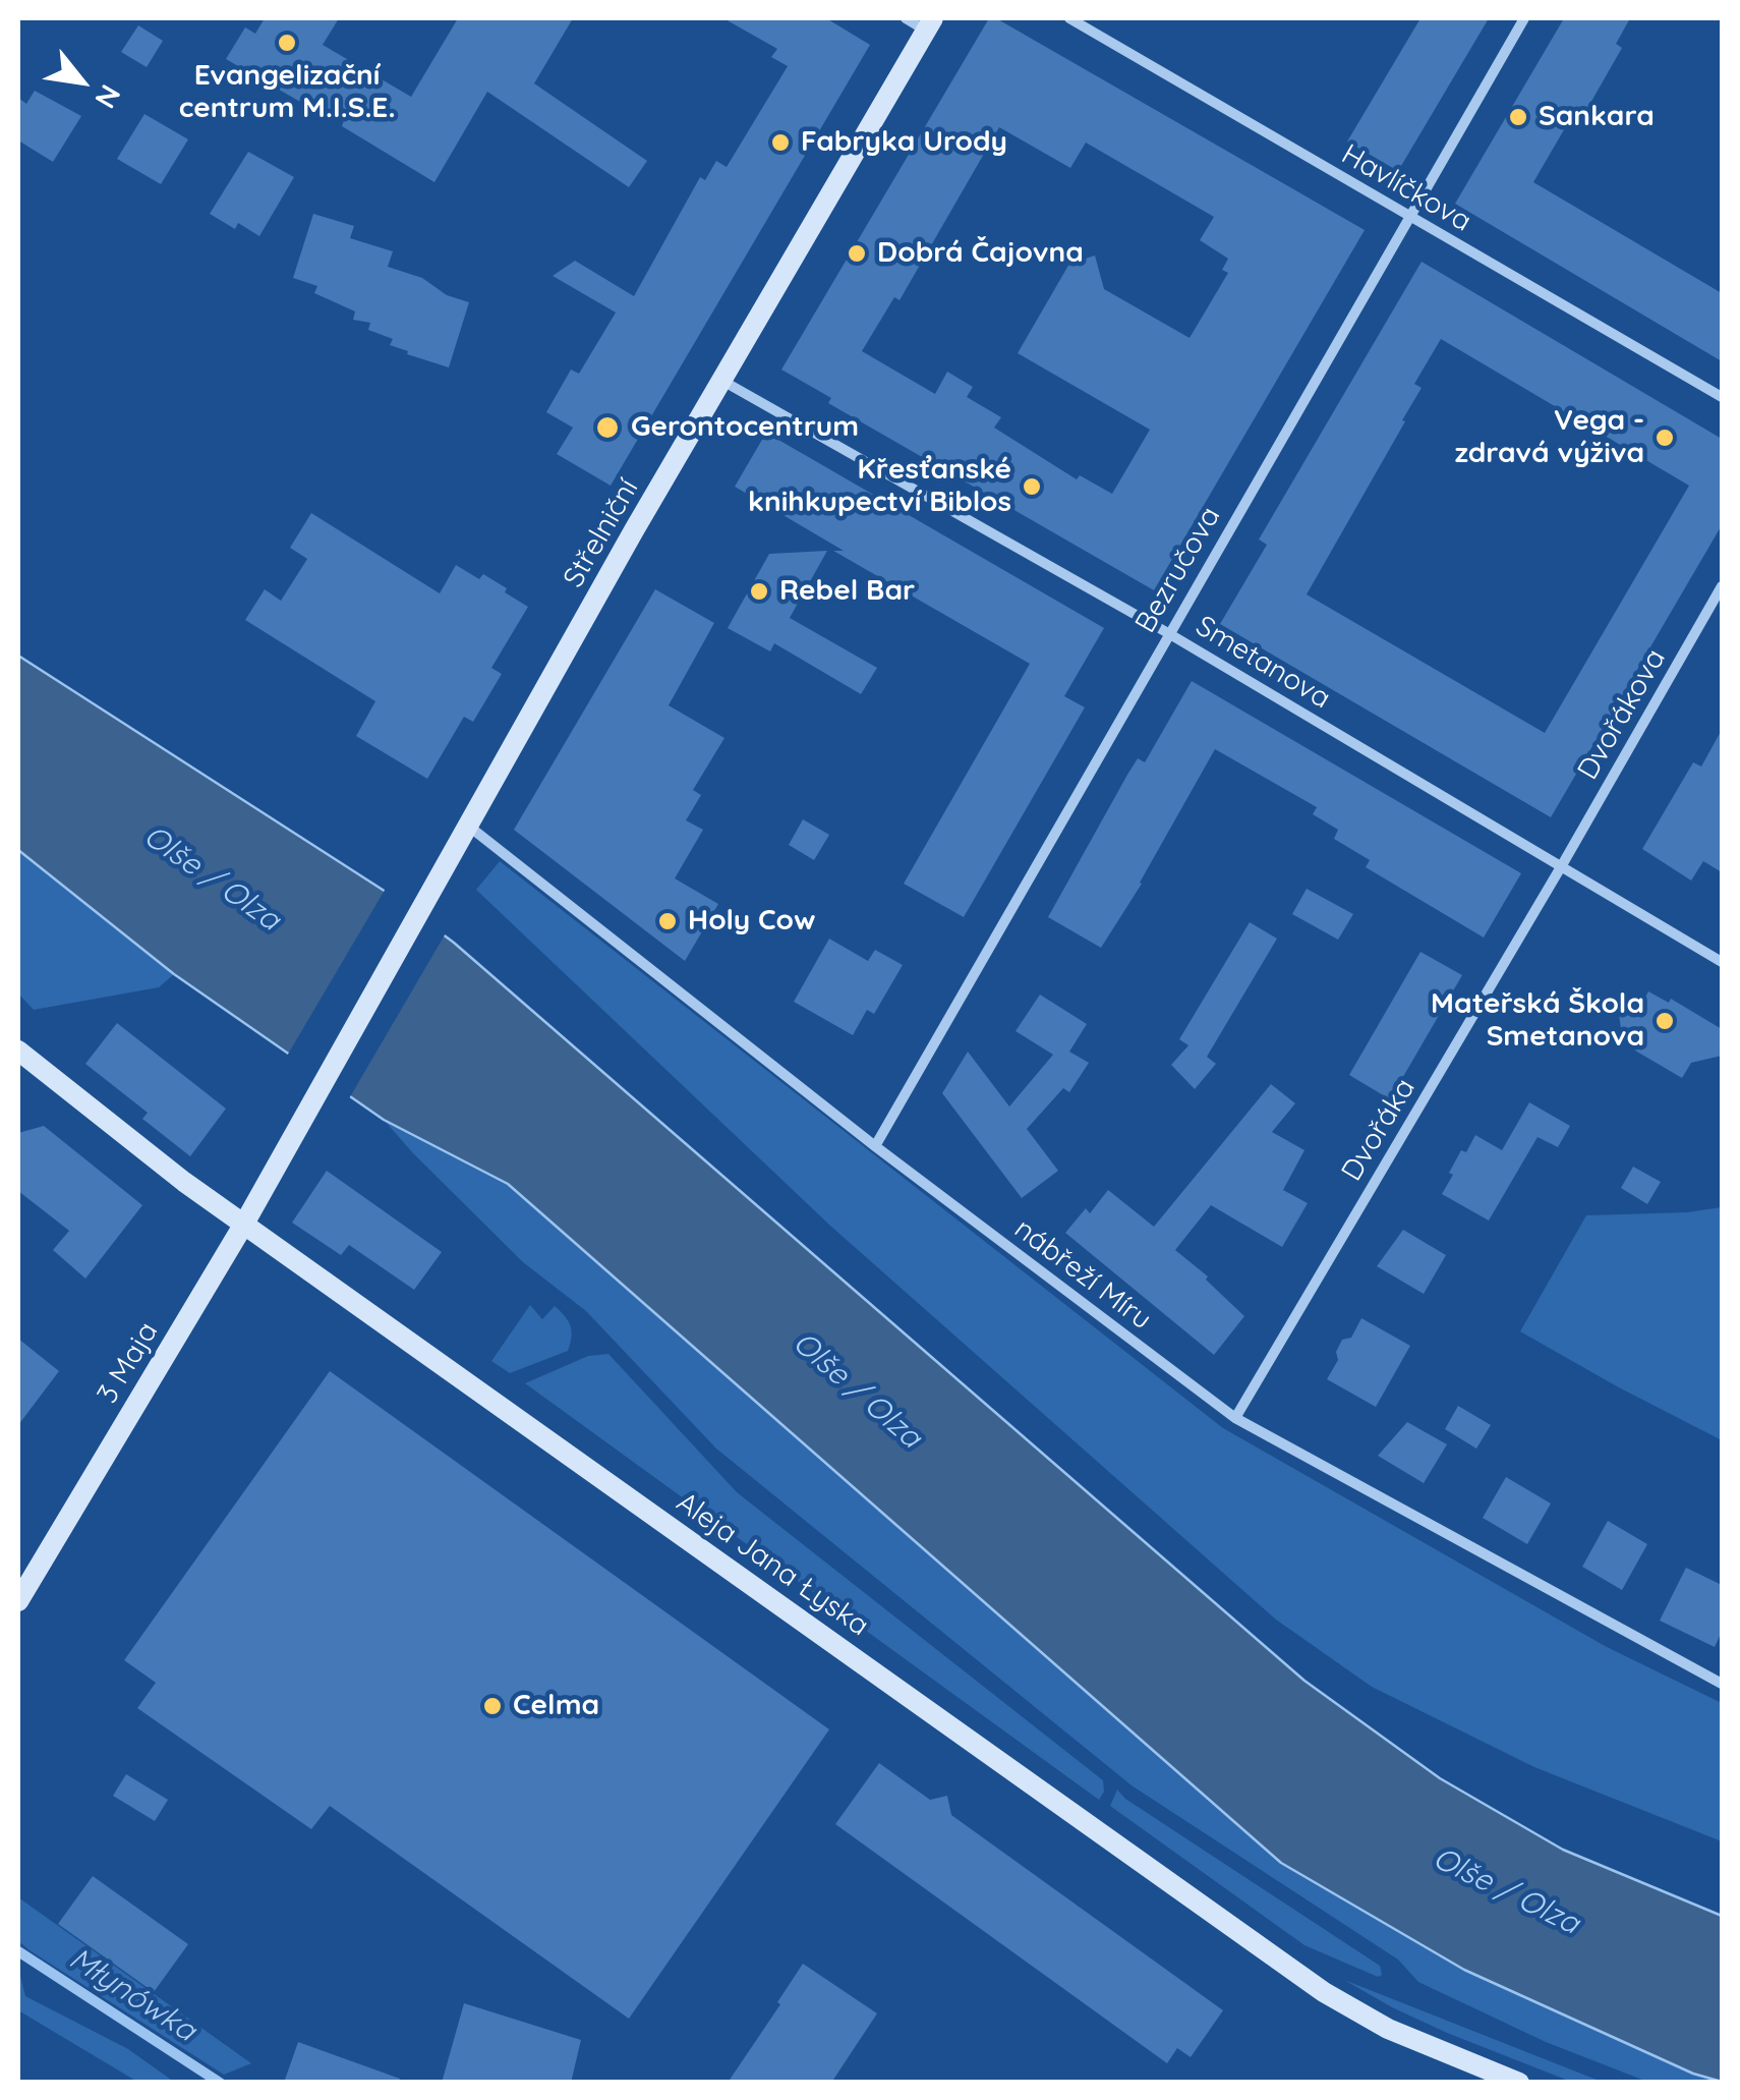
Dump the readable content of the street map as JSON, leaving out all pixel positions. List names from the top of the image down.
{
  "streets": {
    "street": [
      "Havlíčkova",
      "Střelniční",
      "Bezručova",
      "Smetanova",
      "Dvořákova",
      "Dvořáka",
      "nábřeží Míru",
      "3 Maja",
      "Aleja Jana Łyska"
    ]
  },
  "crossings": [
    ["Havlíčkova", "Bezručova"],
    ["Střelniční", "Smetanova"],
    ["Střelniční", "nábřeží Míru"],
    ["Střelniční", "3 Maja"],
    ["Bezručova", "Smetanova"],
    ["Bezručova", "nábřeží Míru"],
    ["Smetanova", "Dvořákova"],
    ["Smetanova", "Dvořáka"],
    ["Dvořákova", "Dvořáka"],
    ["Dvořáka", "nábřeží Míru"],
    ["3 Maja", "Aleja Jana Łyska"]
  ],
  "water": ["Olše / Olza", "Młynówka"],
  "places": [
    "Evangelizační centrum M.I.S.E.",
    "Sankara",
    "Fabryka Urody",
    "Dobrá Čajovna",
    "Gerontocentrum",
    "Vega - zdravá výživa",
    "Křesťanské knihkupectví Biblos",
    "Rebel Bar",
    "Holy Cow",
    "Mateřská Škola Smetanova",
    "Celma"
  ],
  "north": "bottom right"
}
